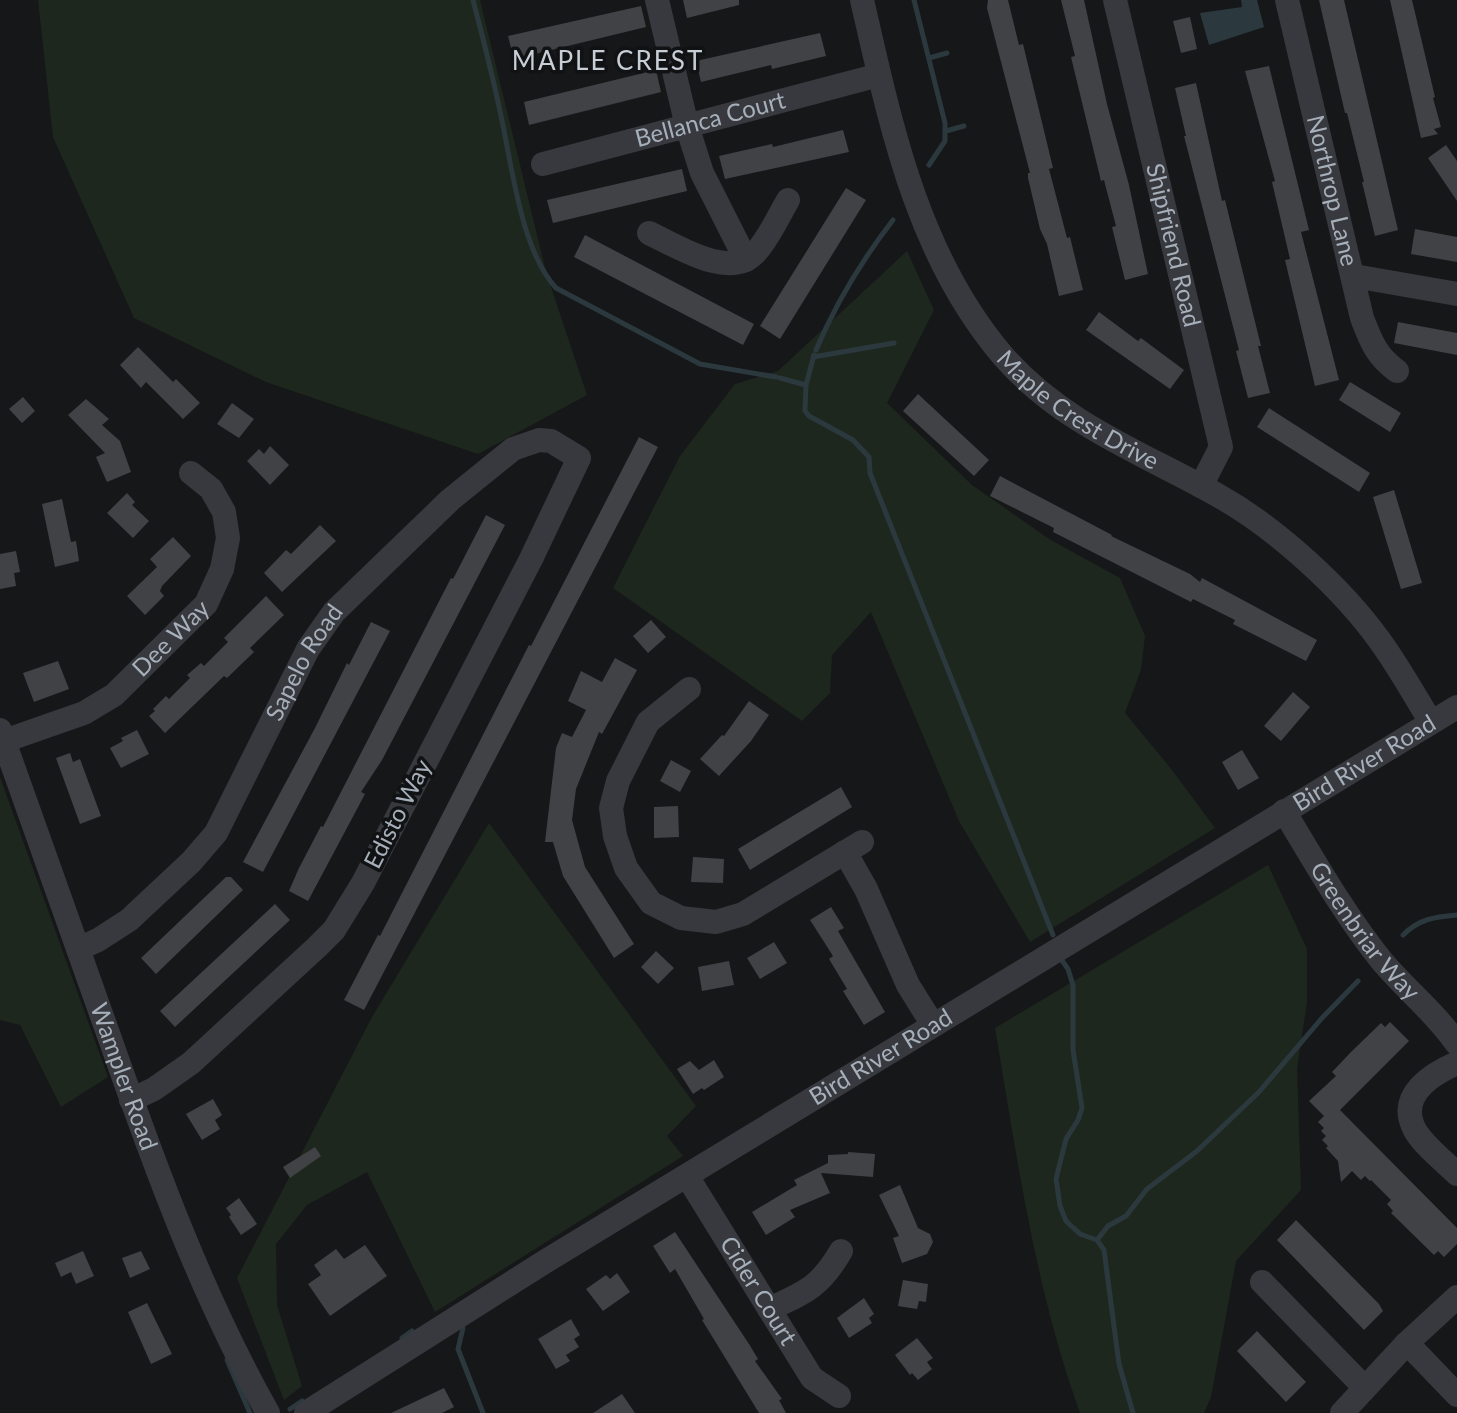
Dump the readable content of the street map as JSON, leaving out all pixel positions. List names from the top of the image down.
{
  "streets": {
    "street": [
      "Bellanca Court",
      "Northrop Lane",
      "Shipfriend Road",
      "Maple Crest Drive",
      "Dee Way",
      "Sapelo Road",
      "Bird River Road",
      "Edisto Way",
      "Greenbriar Way",
      "Wampler Road",
      "Cider Court"
    ]
  },
  "crossings": [
    ["Bellanca Court", "Maple Crest Drive"],
    ["Shipfriend Road", "Maple Crest Drive"],
    ["Maple Crest Drive", "Bird River Road"],
    ["Dee Way", "Wampler Road"],
    ["Sapelo Road", "Edisto Way"],
    ["Sapelo Road", "Wampler Road"],
    ["Bird River Road", "Greenbriar Way"],
    ["Bird River Road", "Cider Court"],
    ["Edisto Way", "Wampler Road"]
  ],
  "districts": ["MAPLE CREST"]
}
